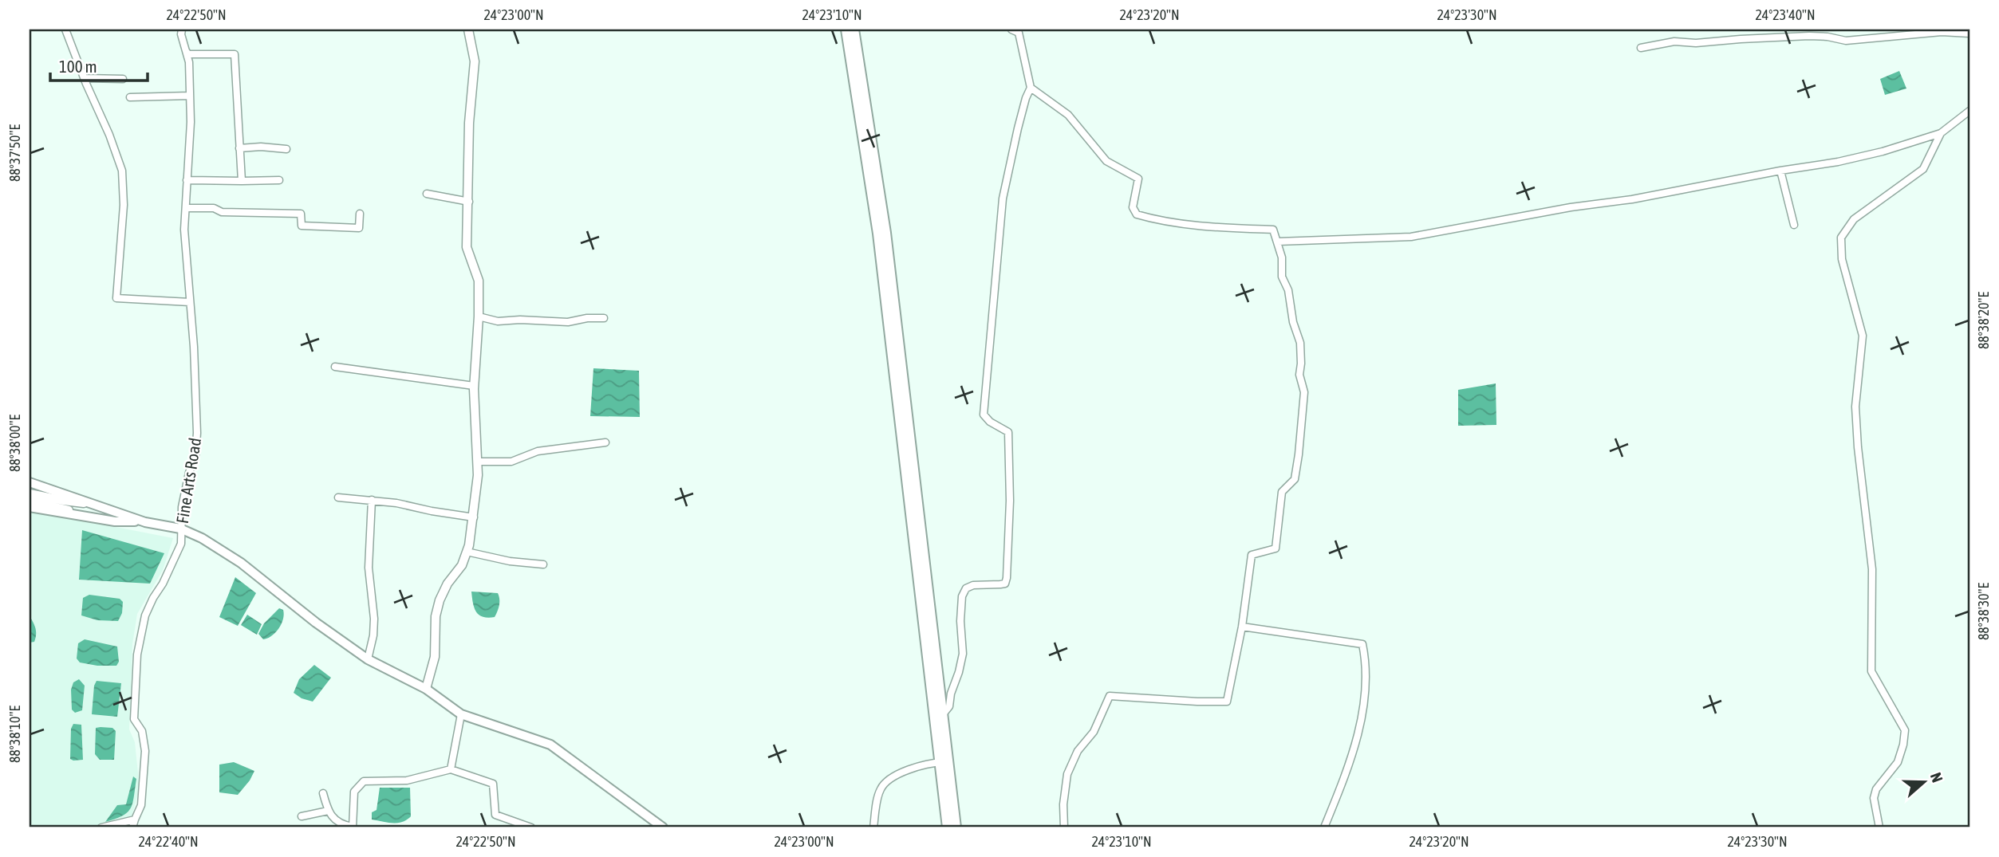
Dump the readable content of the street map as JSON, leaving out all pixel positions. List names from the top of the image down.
{
  "streets": {
    "street": ["Fine Arts Road"]
  },
  "scale_bar": "100 m",
  "north": "right",
  "coordinates": [
    "24°22'50\"N",
    "24°23'00\"N",
    "24°23'10\"N",
    "24°23'20\"N",
    "24°23'30\"N",
    "24°23'40\"N",
    "88°37'50\"E",
    "88°38'20\"E",
    "88°38'00\"E",
    "88°38'30\"E",
    "88°38'10\"E",
    "24°22'40\"N"
  ]
}
